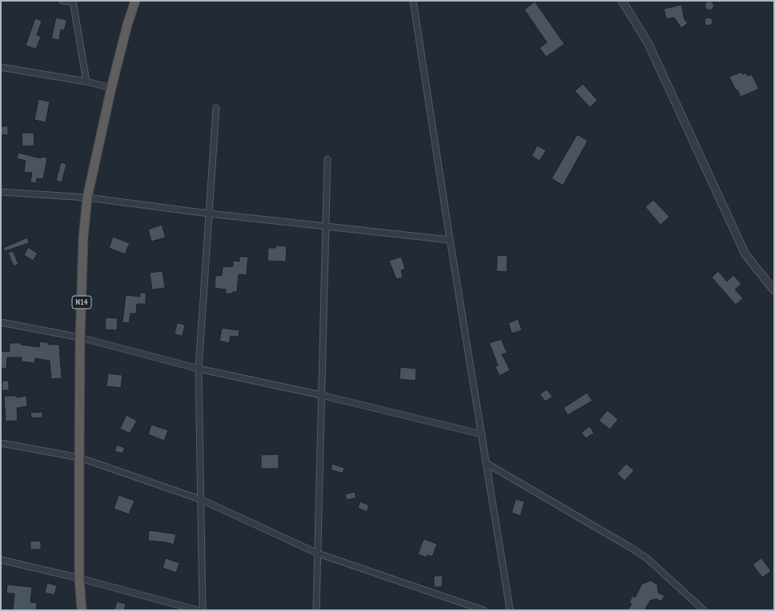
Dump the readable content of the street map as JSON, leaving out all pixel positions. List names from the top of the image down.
{
  "streets": {
    "highway": ["N14"]
  }
}
